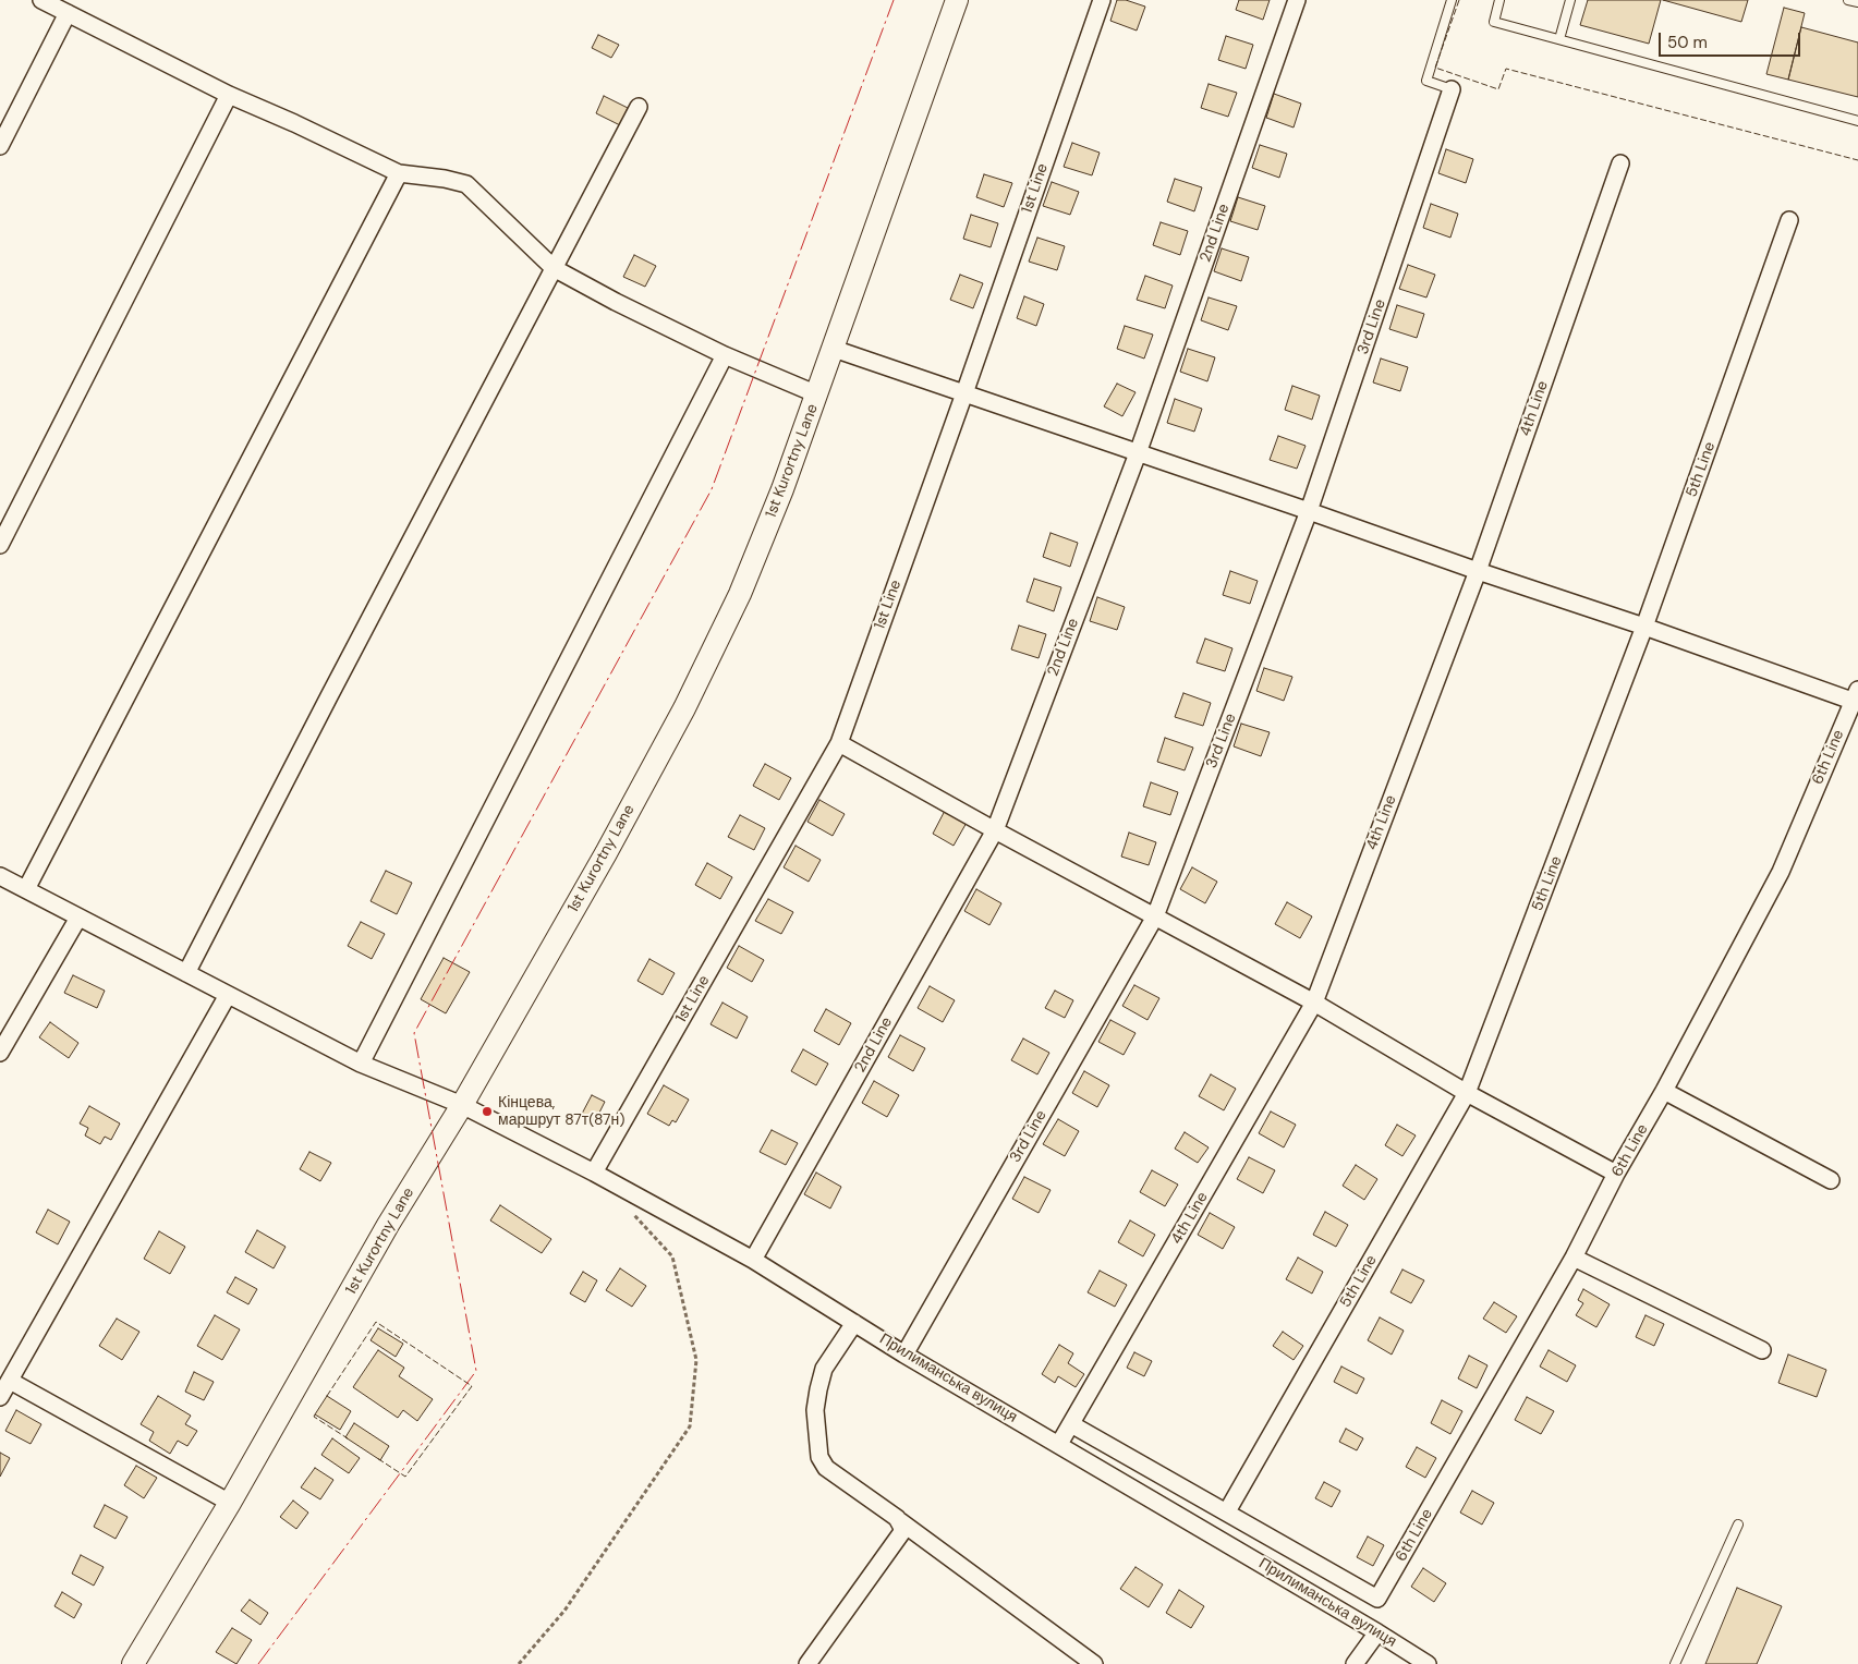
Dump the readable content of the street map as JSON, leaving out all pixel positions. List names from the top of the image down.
{
  "streets": {
    "street": [
      "1st Line",
      "2nd Line",
      "3rd Line",
      "4th Line",
      "1st Kurortny Lane",
      "5th Line",
      "6th Line",
      "Прилиманська вулиця"
    ]
  },
  "crossings": [
    ["1st Line", "Прилиманська вулиця"],
    ["2nd Line", "Прилиманська вулиця"],
    ["3rd Line", "Прилиманська вулиця"],
    ["4th Line", "Прилиманська вулиця"],
    ["1st Kurortny Lane", "Прилиманська вулиця"],
    ["5th Line", "6th Line"]
  ],
  "places": ["Кінцева, маршрут 87т(87н)"],
  "scale_bar": "50 m"
}
